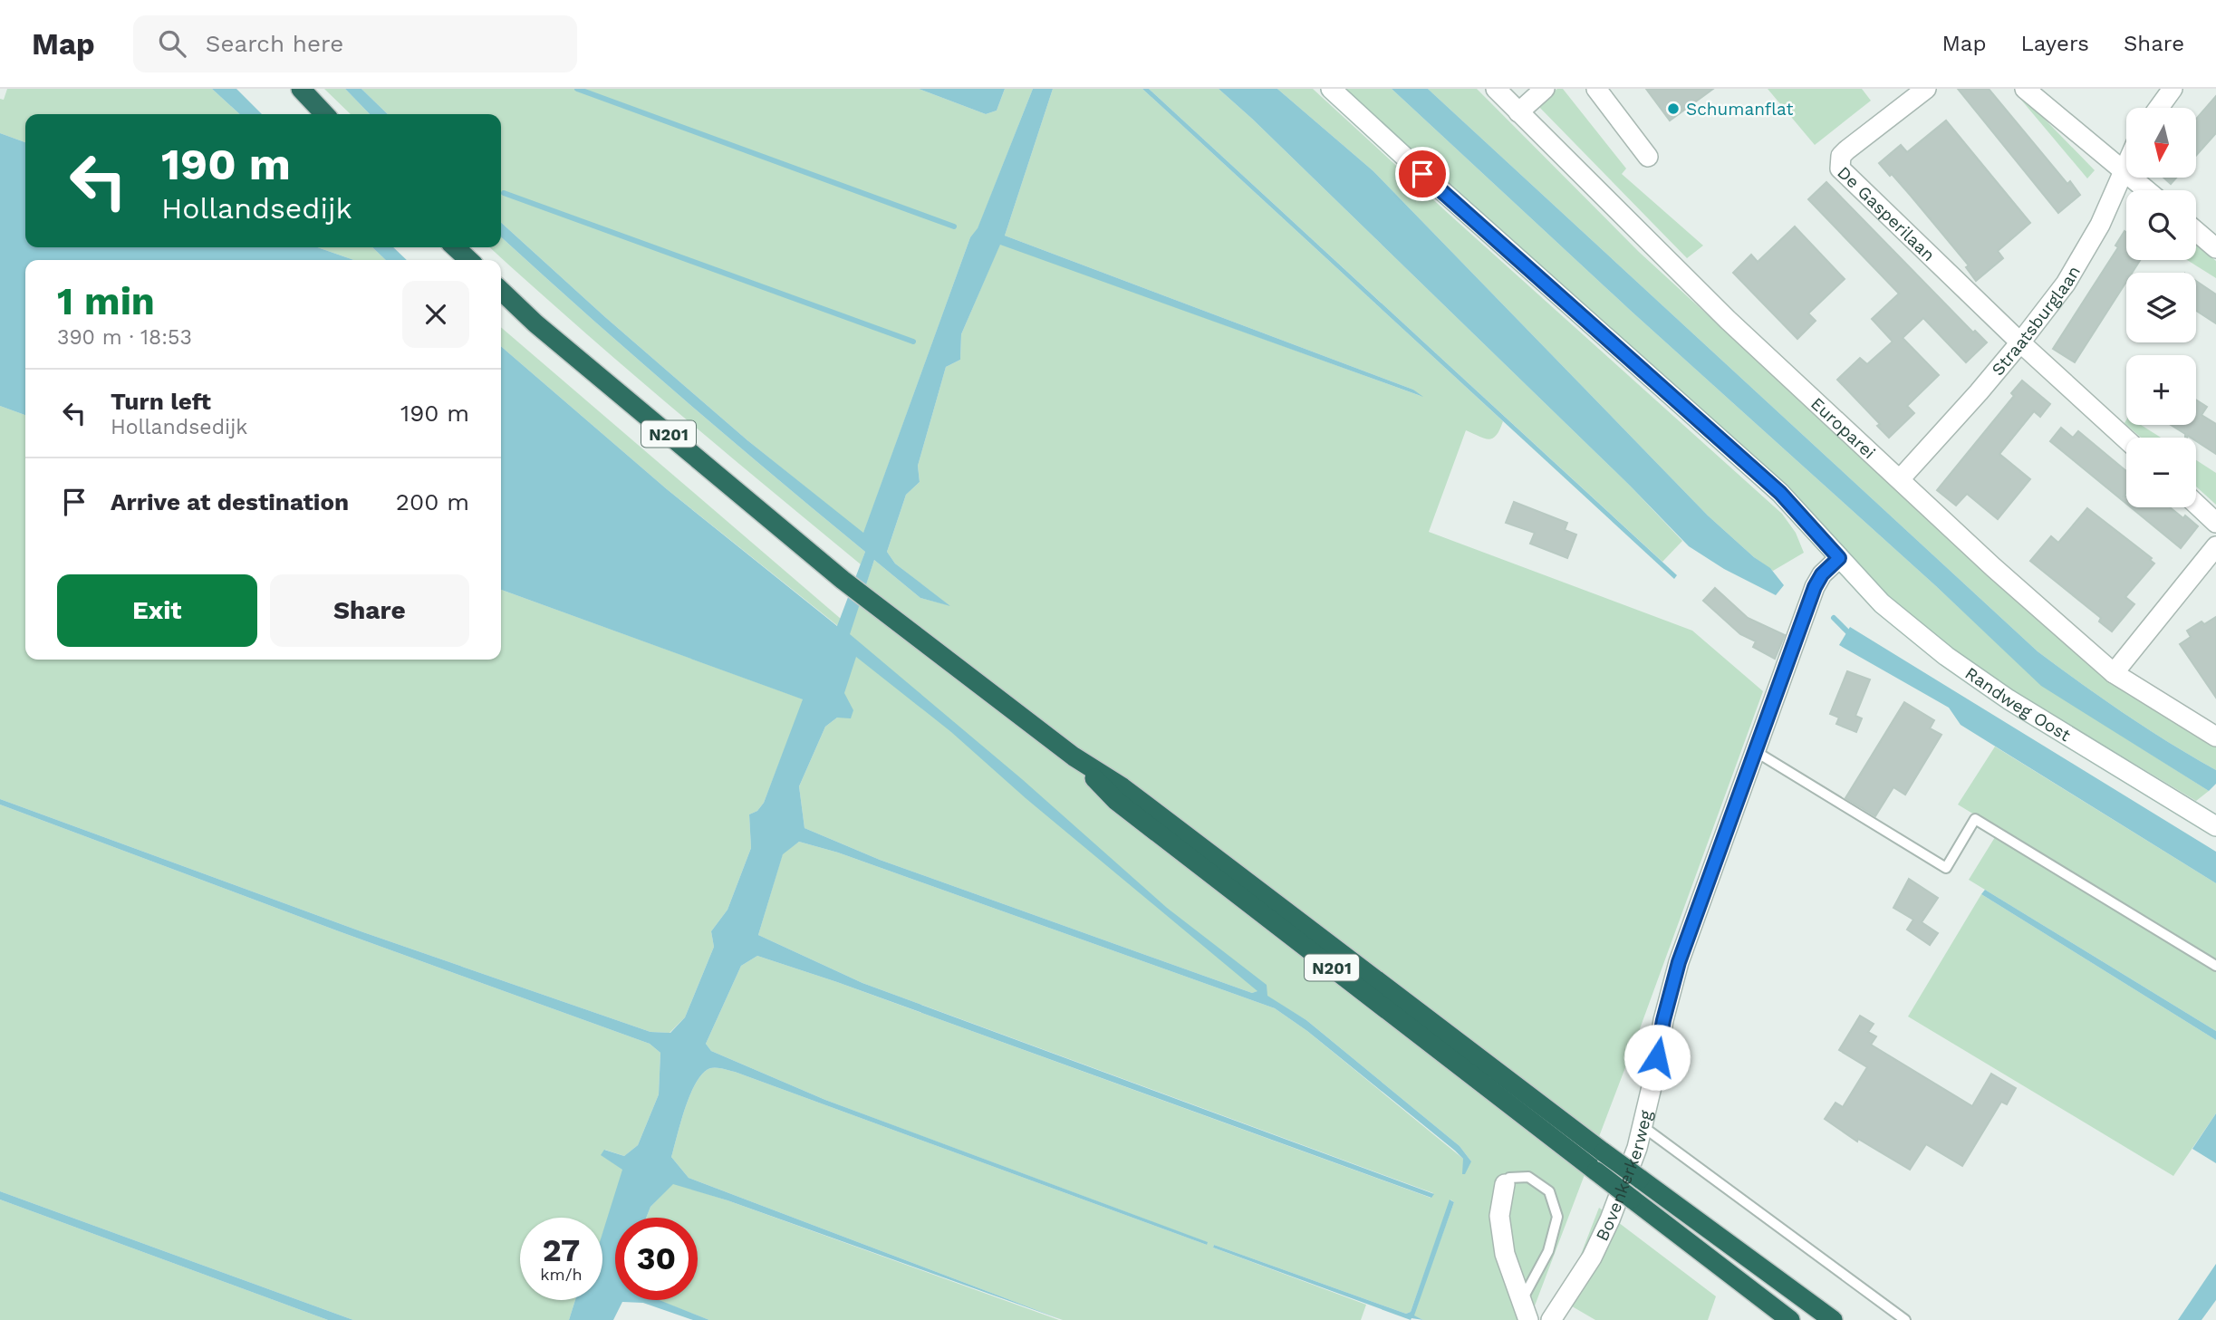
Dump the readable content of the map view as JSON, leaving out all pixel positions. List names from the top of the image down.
{
  "streets": {
    "highway": ["N201"],
    "street": [
      "De Gasperilaan",
      "Straatsburglaan",
      "Europarei",
      "Randweg Oost",
      "Bovenkerkerweg"
    ]
  },
  "crossings": [
    ["De Gasperilaan", "Straatsburglaan"],
    ["Straatsburglaan", "Europarei"],
    ["Randweg Oost", "Bovenkerkerweg"]
  ],
  "places": ["Schumanflat"],
  "north": "bottom",
  "page": {
    "header": "Map",
    "search": "Search here",
    "nav": ["Map", "Layers", "Share"],
    "map_buttons": ["+", "−"],
    "turn": ["190 m", "Hollandsedijk"],
    "heading": ["1 min", "390 m · 18:53"],
    "list": [
      {
        "name": "Turn left",
        "note": "Hollandsedijk",
        "value": "190 m"
      },
      {
        "name": "Arrive at destination",
        "value": "200 m"
      }
    ],
    "buttons": ["Exit", "Share"],
    "speed": "27 km/h",
    "limit": "30"
  }
}
